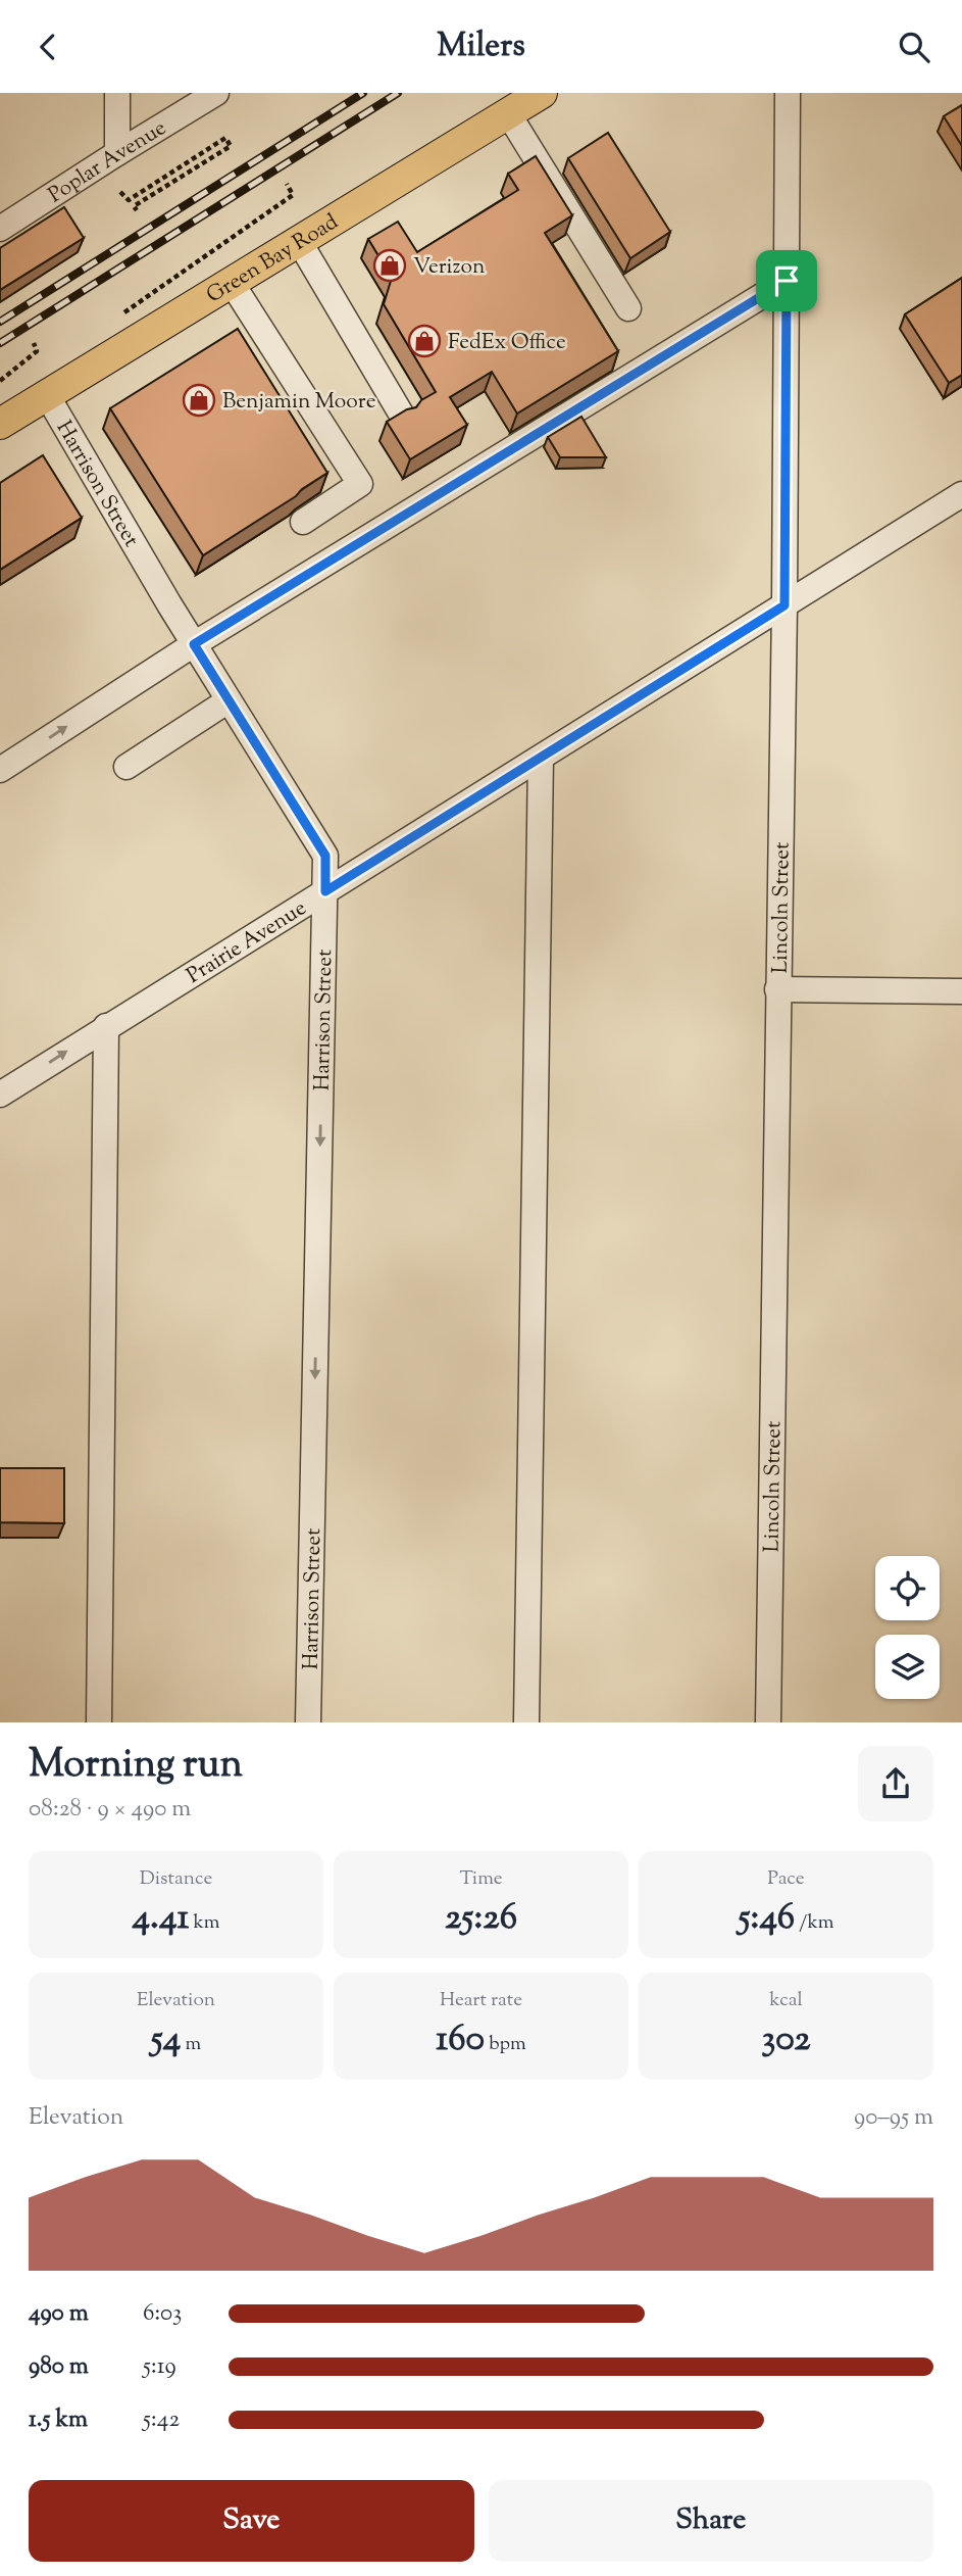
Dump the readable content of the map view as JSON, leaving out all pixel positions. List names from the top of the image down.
{
  "streets": {
    "main road": ["Green Bay Road"],
    "street": [
      "Poplar Avenue",
      "Harrison Street",
      "Lincoln Street",
      "Prairie Avenue"
    ]
  },
  "crossings": [
    ["Green Bay Road", "Harrison Street"],
    ["Harrison Street", "Prairie Avenue"],
    ["Lincoln Street", "Prairie Avenue"]
  ],
  "places": {
    "shop": ["Verizon", "FedEx Office", "Benjamin Moore"]
  },
  "page": {
    "header": "Milers",
    "heading": ["Morning run", "08:28 · 9 × 490 m"],
    "stats": [
      ["Distance", "4.41 km"],
      ["Time", "25:26"],
      ["Pace", "5:46 /km"],
      ["Elevation", "54 m"],
      ["Heart rate", "160 bpm"],
      ["kcal", "302"]
    ],
    "chart": ["Elevation", "90–95 m"],
    "list": [
      {
        "name": "490 m",
        "note": "6:03"
      },
      {
        "name": "980 m",
        "note": "5:19"
      },
      {
        "name": "1.5 km",
        "note": "5:42"
      }
    ],
    "buttons": ["Save", "Share"]
  }
}
